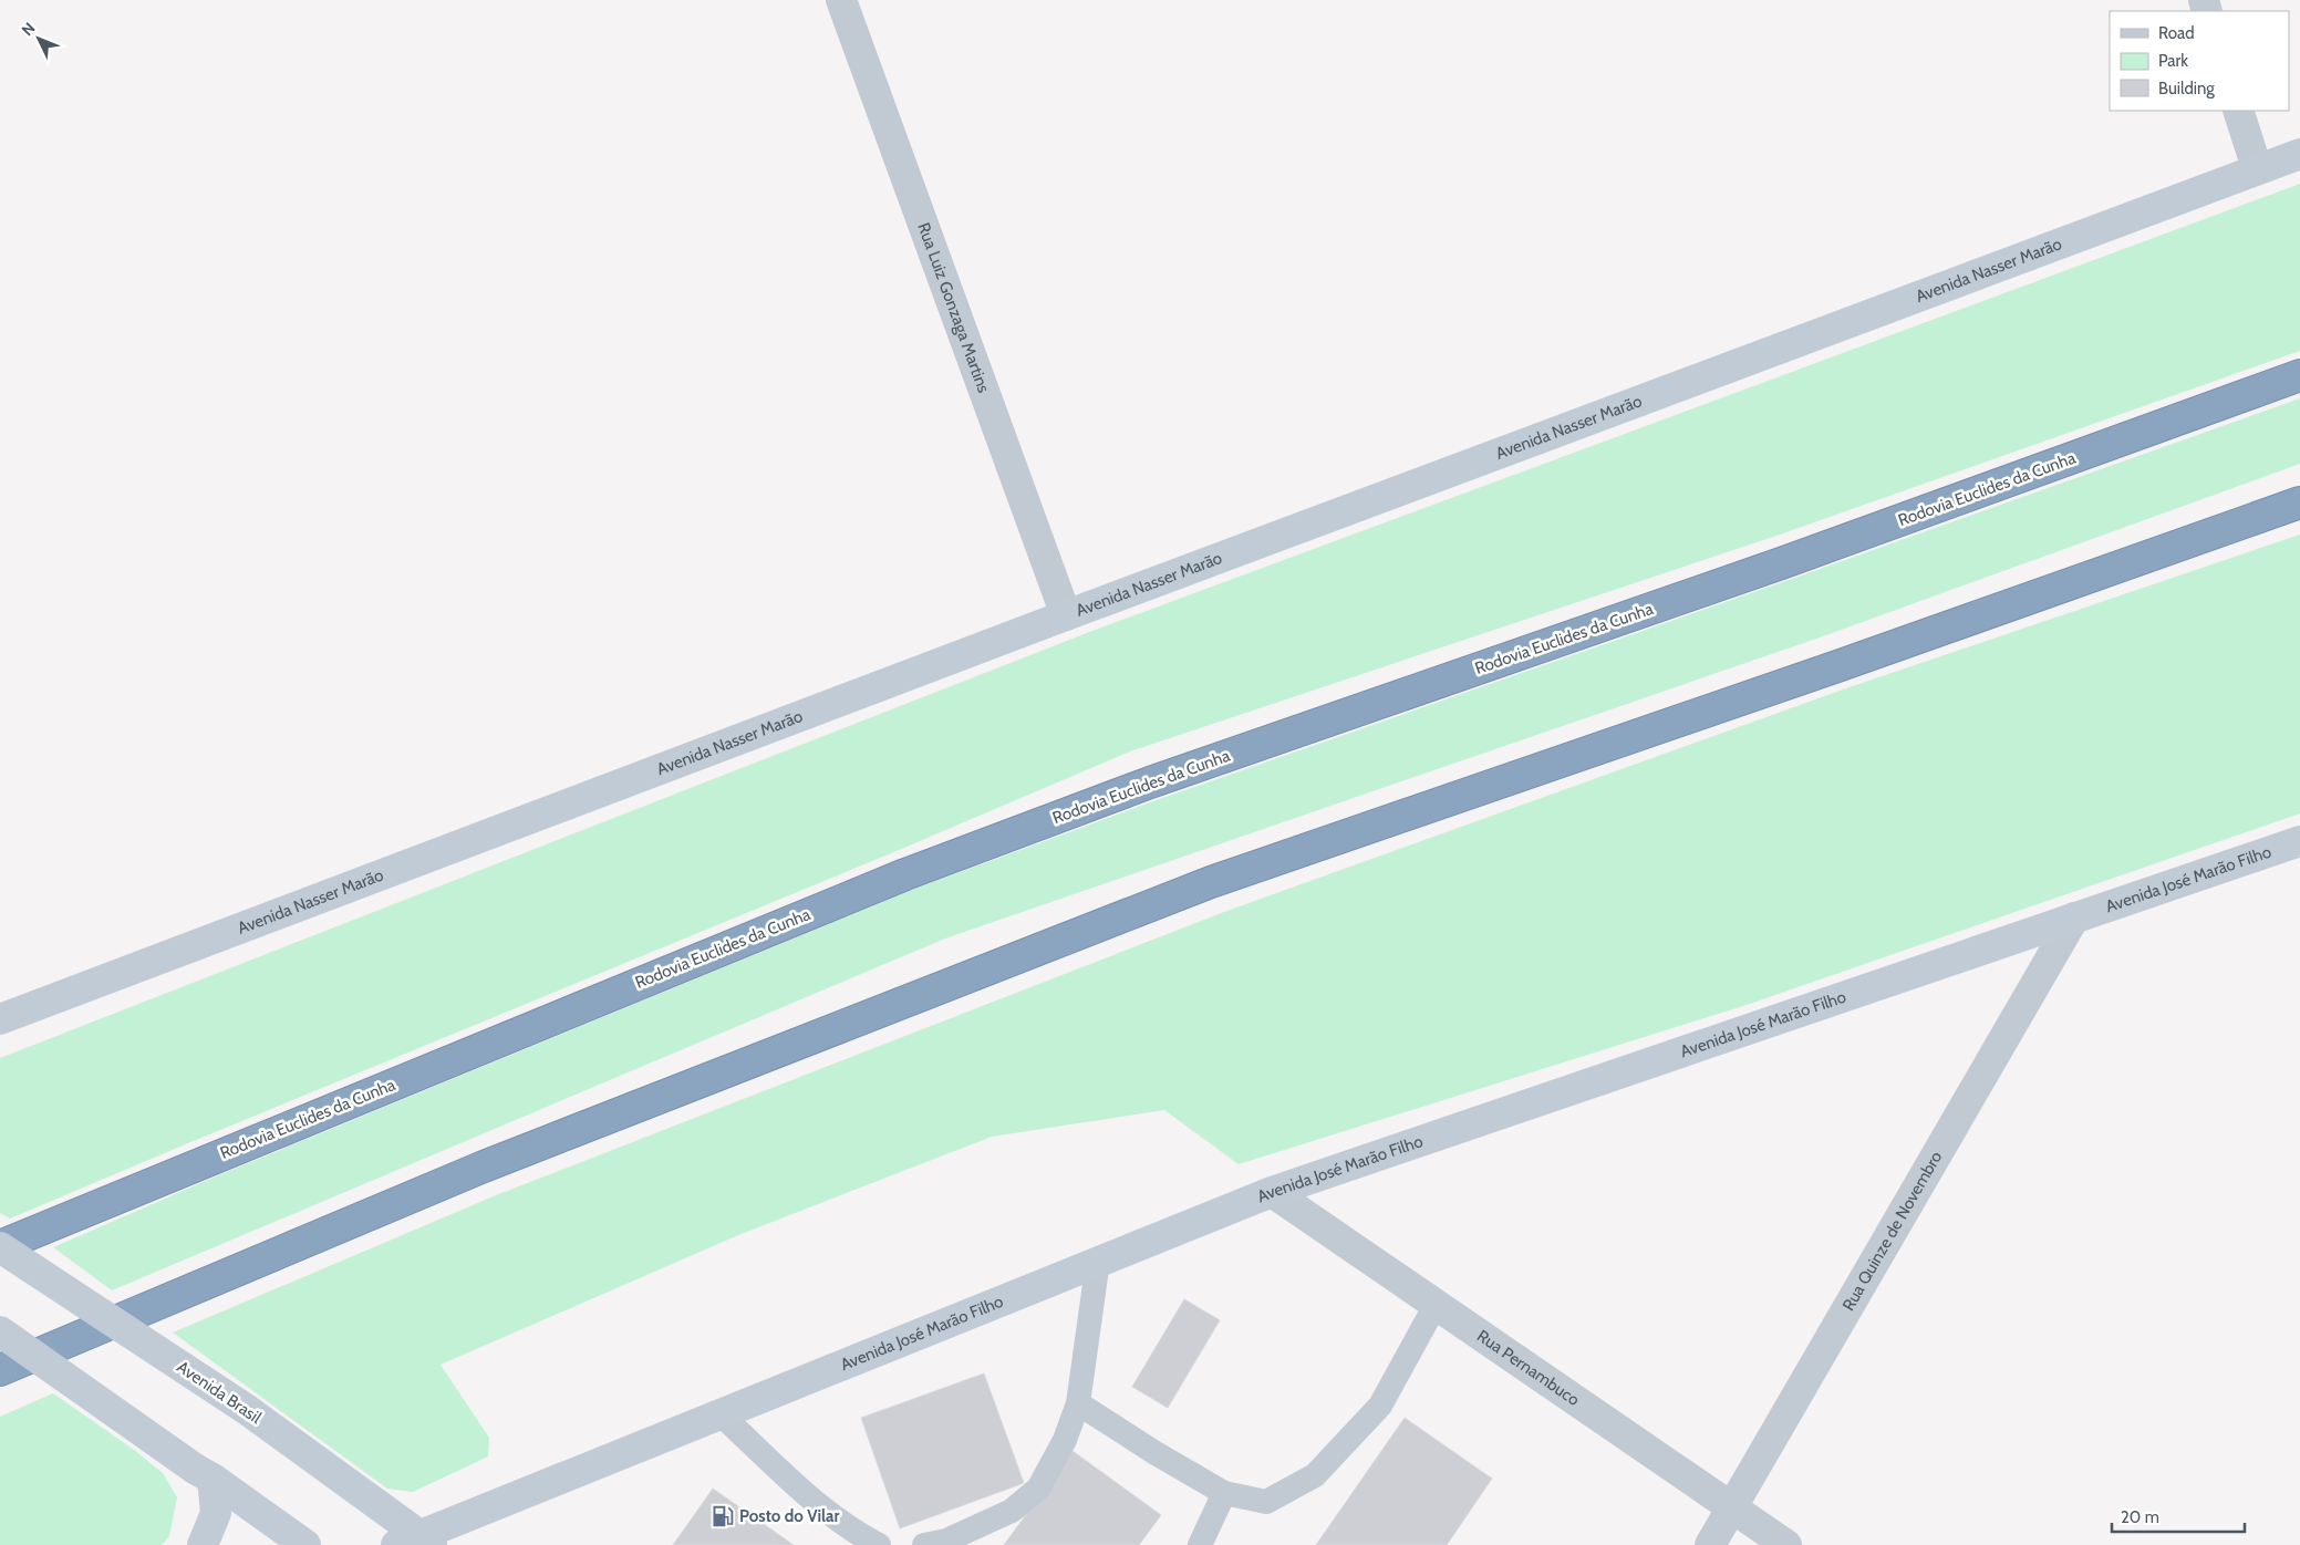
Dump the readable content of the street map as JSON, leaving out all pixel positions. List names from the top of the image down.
{
  "streets": {
    "highway": ["Rodovia Euclides da Cunha"],
    "main road": ["Avenida Nasser Marão", "Avenida José Marão Filho", "Avenida Brasil"],
    "street": ["Rua Luiz Gonzaga Martins", "Rua Quinze de Novembro", "Rua Pernambuco"]
  },
  "crossings": [
    ["Avenida Nasser Marão", "Rua Luiz Gonzaga Martins"],
    ["Rodovia Euclides da Cunha", "Avenida Brasil"],
    ["Avenida José Marão Filho", "Rua Quinze de Novembro"],
    ["Avenida José Marão Filho", "Rua Pernambuco"],
    ["Avenida José Marão Filho", "Avenida Brasil"],
    ["Rua Quinze de Novembro", "Rua Pernambuco"]
  ],
  "places": {
    "fuel station": ["Posto do Vilar"]
  },
  "legend": ["Road", "Park", "Building"],
  "scale_bar": "20 m",
  "north": "top left"
}
